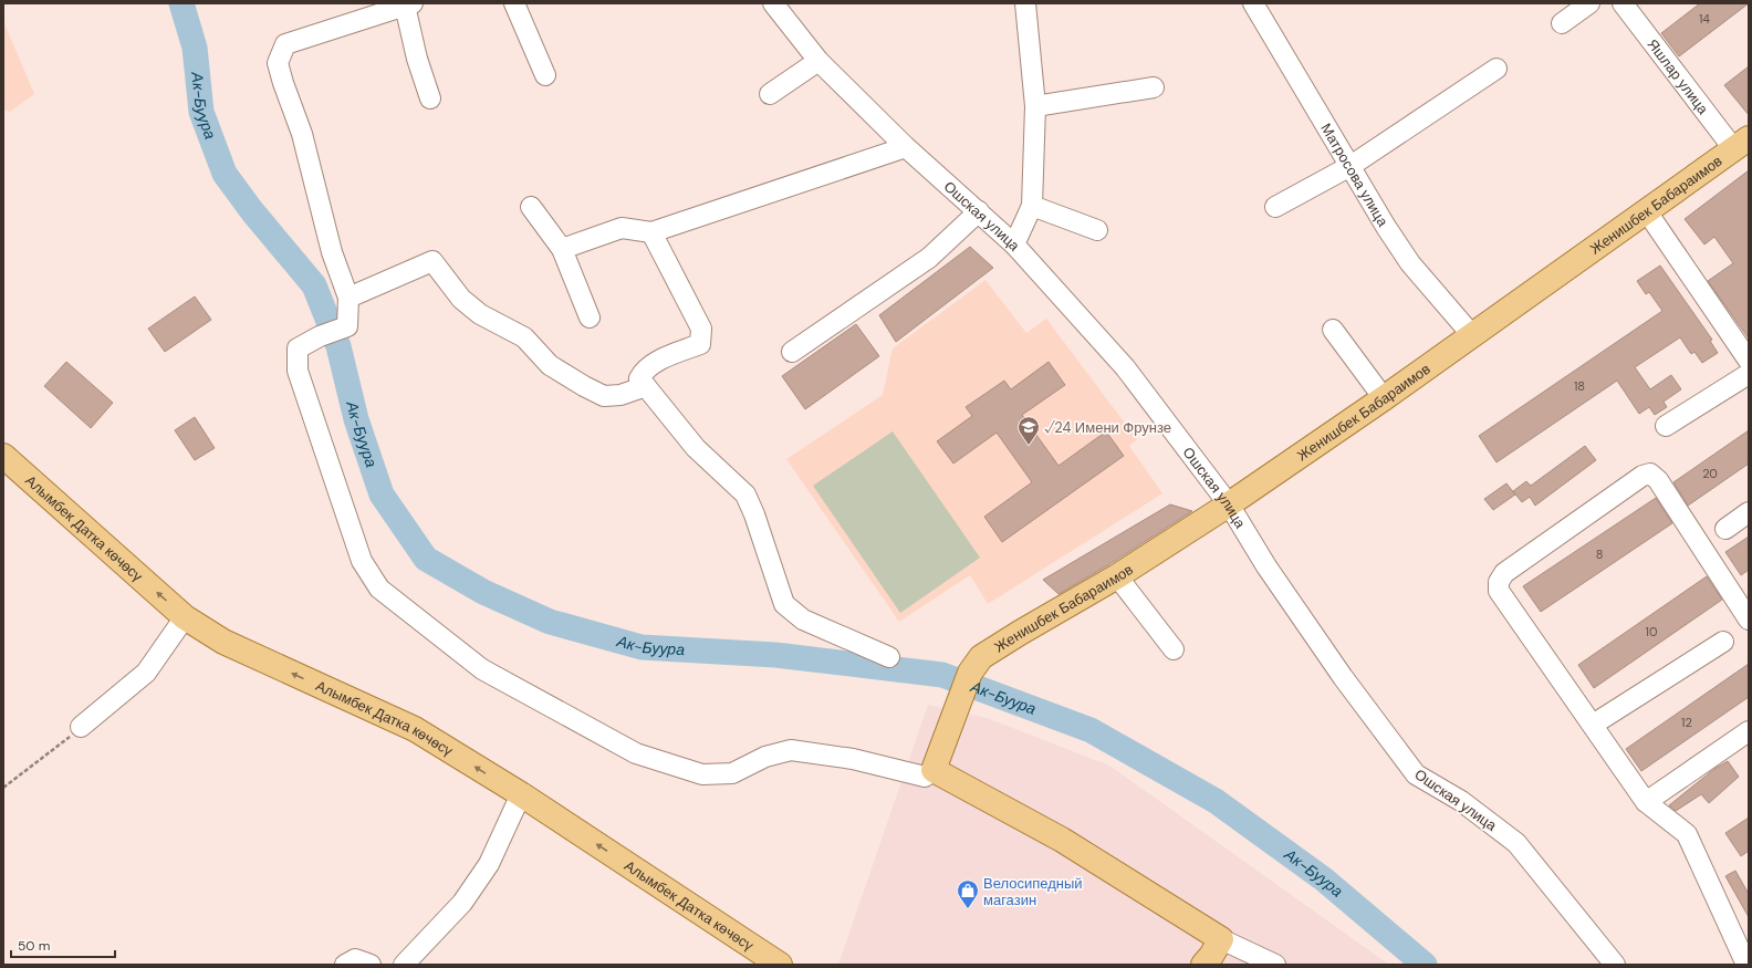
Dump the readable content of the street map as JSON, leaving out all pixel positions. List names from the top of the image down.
{
  "streets": {
    "main road": ["Женишбек Бабараимов", "Алымбек Датка көчөсү"],
    "street": ["Яшлар улица", "Матросова улица", "Ошская улица"]
  },
  "crossings": [
    ["Яшлар улица", "Женишбек Бабараимов"],
    ["Матросова улица", "Женишбек Бабараимов"],
    ["Женишбек Бабараимов", "Ошская улица"]
  ],
  "one_way": ["Алымбек Датка көчөсү"],
  "water": ["Ак-Буура"],
  "places": {
    "school or university": ["√24 Имени Фрунзе"],
    "shop": ["Велосипедный магазин"]
  },
  "house_numbers": [
    "14",
    "18",
    "20",
    "8",
    "10",
    "12"
  ],
  "scale_bar": "50 m"
}
